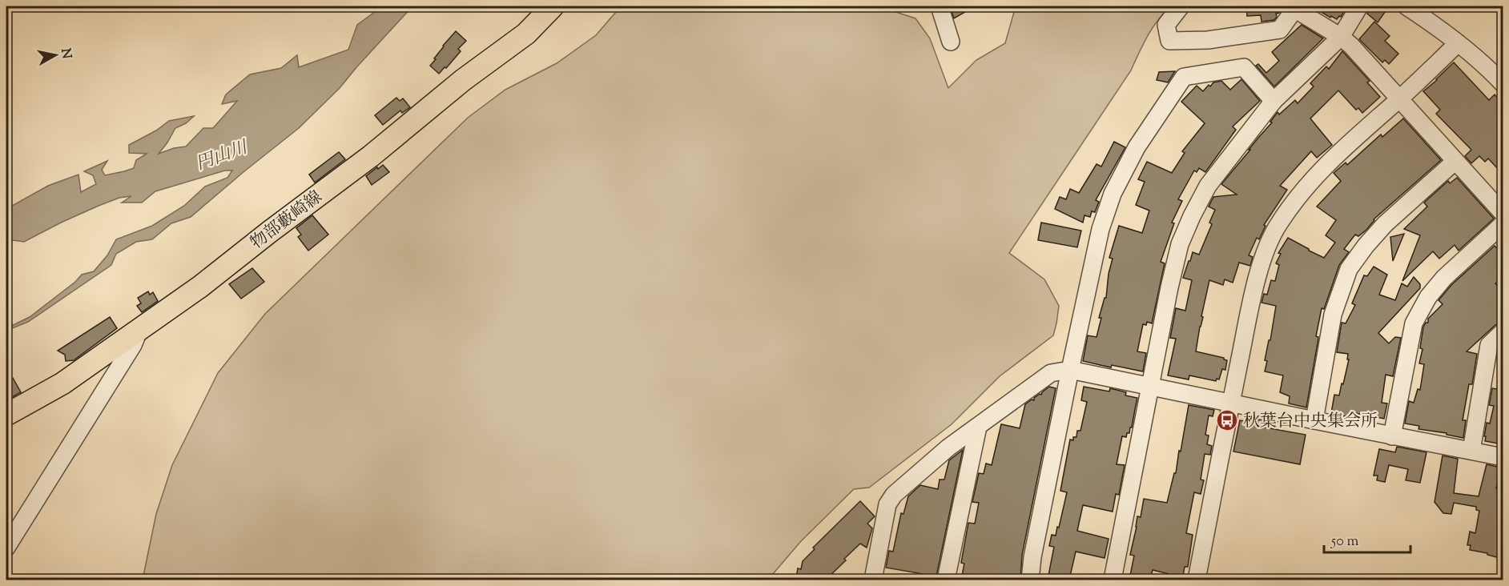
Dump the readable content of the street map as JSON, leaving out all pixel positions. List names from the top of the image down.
{
  "streets": {
    "main road": ["物部藪崎線"]
  },
  "water": ["円山川"],
  "places": {
    "bus stop": ["秋葉台中央集会所"]
  },
  "scale_bar": "50 m",
  "north": "right"
}
